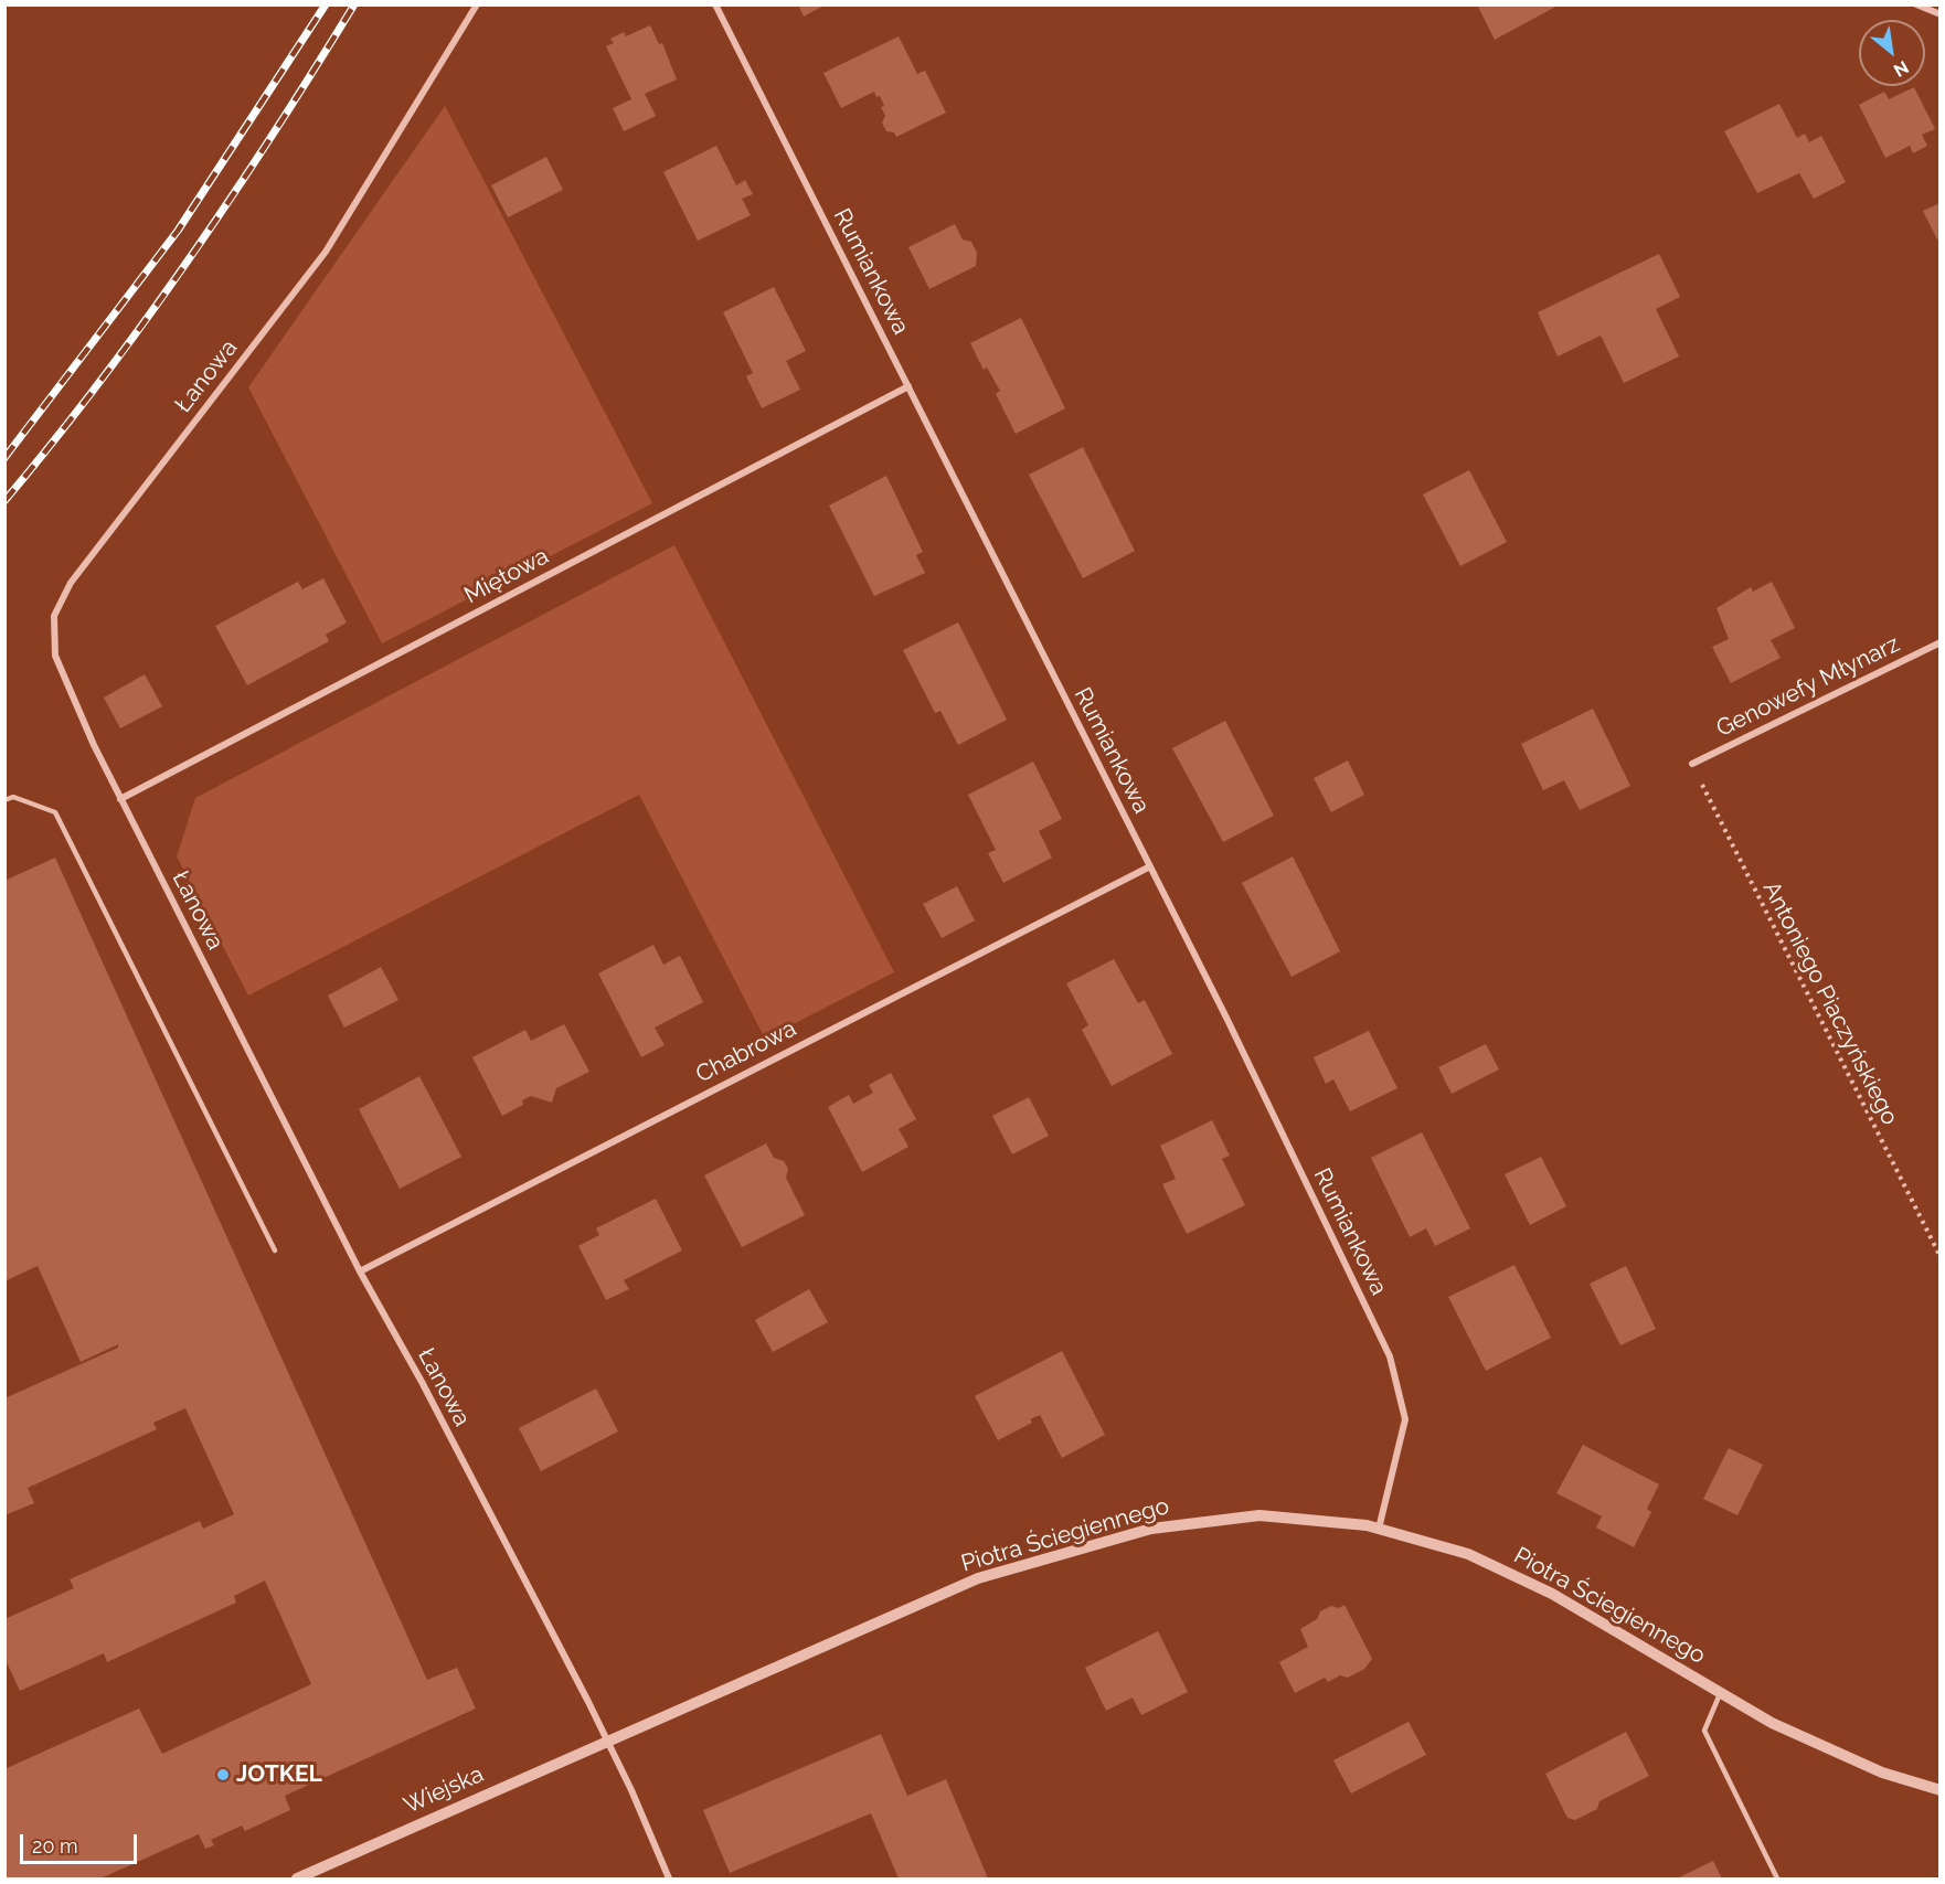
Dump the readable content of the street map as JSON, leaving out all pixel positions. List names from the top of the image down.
{
  "streets": {
    "street": [
      "Rumiankowa",
      "Łanowa",
      "Miętowa",
      "Genowefy Młynarz",
      "Chabrowa",
      "Piotra Ściegiennego",
      "Wiejska"
    ],
    "path": ["Antoniego Piaczyńskiego"]
  },
  "crossings": [
    ["Rumiankowa", "Miętowa"],
    ["Rumiankowa", "Chabrowa"],
    ["Rumiankowa", "Piotra Ściegiennego"],
    ["Łanowa", "Miętowa"],
    ["Łanowa", "Chabrowa"],
    ["Łanowa", "Piotra Ściegiennego"],
    ["Łanowa", "Wiejska"],
    ["Genowefy Młynarz", "Antoniego Piaczyńskiego"],
    ["Piotra Ściegiennego", "Wiejska"]
  ],
  "places": ["JOTKEL"],
  "scale_bar": "20 m",
  "north": "bottom right"
}
